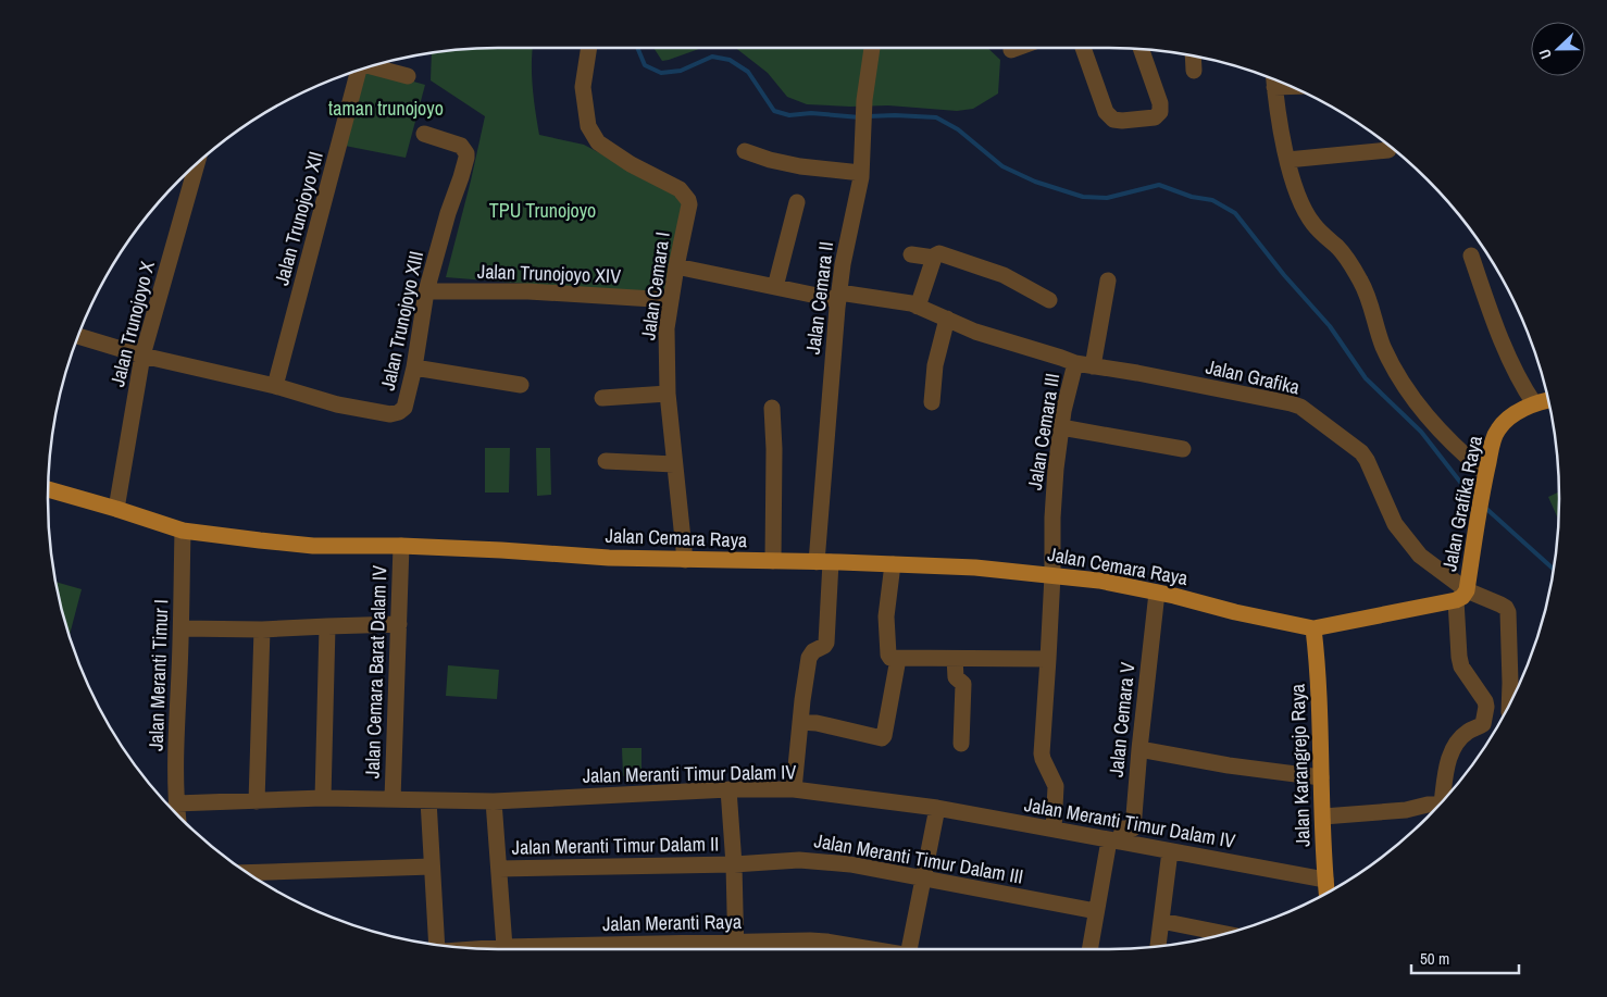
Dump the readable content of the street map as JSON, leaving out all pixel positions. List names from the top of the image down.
{
  "streets": {
    "main road": ["Jalan Grafika Raya", "Jalan Cemara Raya", "Jalan Karangrejo Raya"],
    "street": [
      "Jalan Trunojoyo XII",
      "Jalan Trunojoyo XIV",
      "Jalan Cemara I",
      "Jalan Cemara II",
      "Jalan Trunojoyo XIII",
      "Jalan Trunojoyo X",
      "Jalan Grafika",
      "Jalan Cemara III",
      "Jalan Cemara Barat Dalam IV",
      "Jalan Meranti Timur I",
      "Jalan Cemara V",
      "Jalan Meranti Timur Dalam IV",
      "Jalan Meranti Timur Dalam II",
      "Jalan Meranti Timur Dalam III",
      "Jalan Meranti Raya"
    ]
  },
  "crossings": [
    ["Jalan Trunojoyo XII", "Jalan Trunojoyo XIII"],
    ["Jalan Trunojoyo XIV", "Jalan Cemara I"],
    ["Jalan Trunojoyo XIV", "Jalan Trunojoyo XIII"],
    ["Jalan Cemara I", "Jalan Cemara III"],
    ["Jalan Cemara I", "Jalan Cemara Raya"],
    ["Jalan Cemara II", "Jalan Cemara III"],
    ["Jalan Cemara II", "Jalan Cemara Raya"],
    ["Jalan Trunojoyo XIII", "Jalan Trunojoyo X"],
    ["Jalan Trunojoyo X", "Jalan Cemara Raya"],
    ["Jalan Grafika", "Jalan Cemara III"],
    ["Jalan Grafika", "Jalan Grafika Raya"],
    ["Jalan Cemara III", "Jalan Cemara Raya"],
    ["Jalan Cemara III", "Jalan Meranti Timur Dalam IV"],
    ["Jalan Grafika Raya", "Jalan Cemara Raya"],
    ["Jalan Grafika Raya", "Jalan Karangrejo Raya"],
    ["Jalan Cemara Raya", "Jalan Cemara Barat Dalam IV"],
    ["Jalan Cemara Raya", "Jalan Meranti Timur I"],
    ["Jalan Cemara Raya", "Jalan Cemara V"],
    ["Jalan Cemara Raya", "Jalan Karangrejo Raya"],
    ["Jalan Cemara Barat Dalam IV", "Jalan Meranti Timur Dalam IV"],
    ["Jalan Meranti Timur I", "Jalan Meranti Timur Dalam IV"],
    ["Jalan Cemara V", "Jalan Meranti Timur Dalam IV"],
    ["Jalan Karangrejo Raya", "Jalan Meranti Timur Dalam IV"],
    ["Jalan Meranti Timur Dalam II", "Jalan Meranti Timur Dalam III"]
  ],
  "parks": ["taman trunojoyo", "TPU Trunojoyo"],
  "scale_bar": "50 m",
  "north": "left"
}
